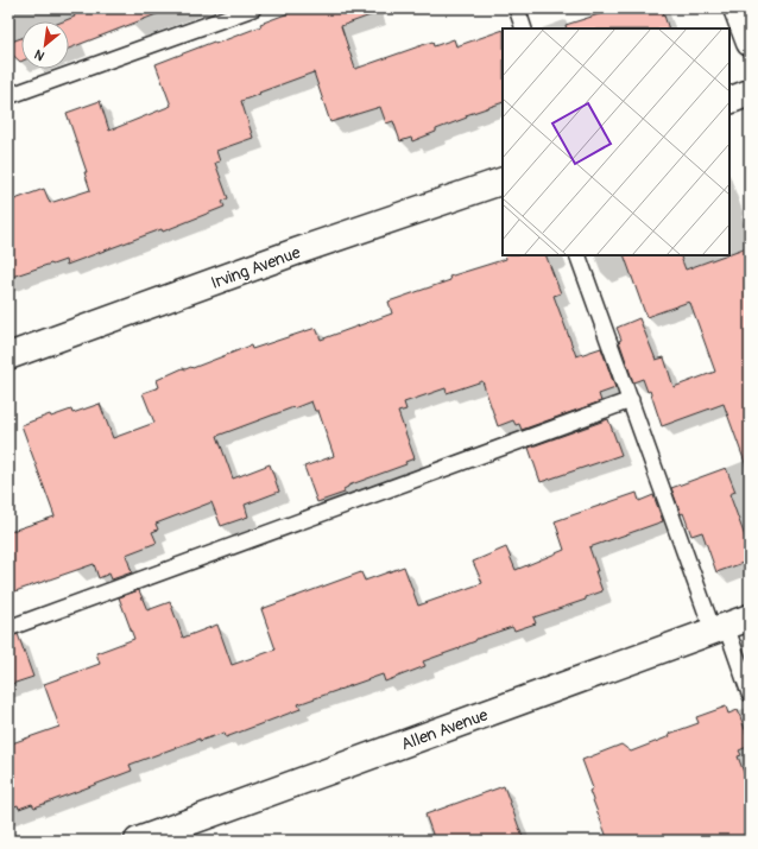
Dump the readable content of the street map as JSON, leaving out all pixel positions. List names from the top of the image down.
{
  "streets": {
    "street": ["Irving Avenue", "Allen Avenue"]
  },
  "north": "bottom left"
}
